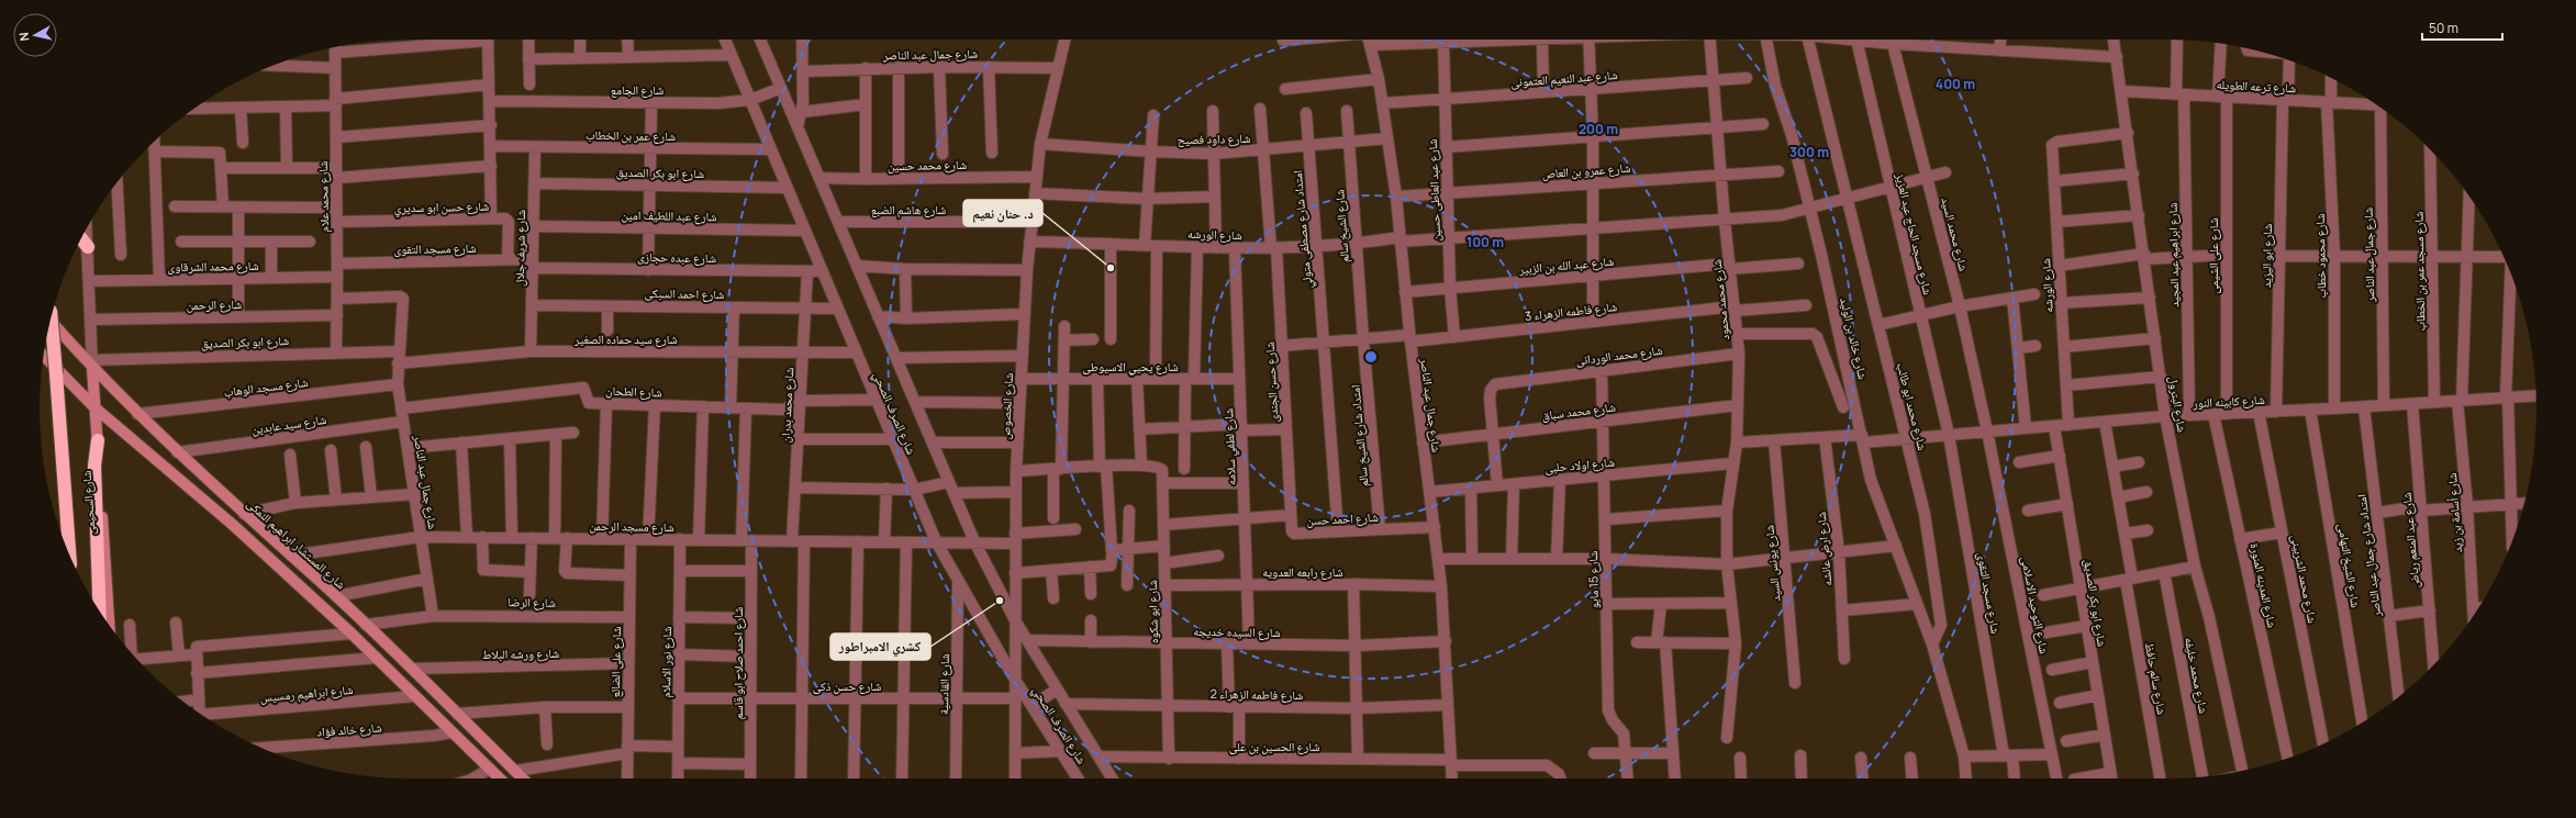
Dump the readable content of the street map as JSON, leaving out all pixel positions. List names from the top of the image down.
{
  "streets": {
    "main road": ["شارع السحيمى", "شارع المستشار ابراهيم النمكى"],
    "street": [
      "شارع جمال عبد الناصر",
      "شارع عبد النعيم العتمونى",
      "شارع ترعه الطويله",
      "شارع الجامع",
      "شارع عمر بن الخطاب",
      "شارع داود فصيح",
      "شارع محمد حسين",
      "شارع عمرو بن العاص",
      "شارع ابو بكر الصديق",
      "شارع عبد العاطى حسين",
      "شارع محمد علام",
      "شارع حسن ابو سديري",
      "شارع هاشم الضبع",
      "شارع عبد اللطيف امين",
      "شارع الشيخ سالم",
      "امتداد شارع مصطفى متولي",
      "شارع الورشه",
      "شارع مسجد الحاج عبد العزيز",
      "شارع محمد السيد",
      "شارع مسجد التقوى",
      "شارع شريف جلال",
      "شارع ابراهيم عبد المجيد",
      "شارع على الشيمى",
      "شارع ابو اليزيد",
      "شارع محمود خطاب",
      "شارع عبده حجازى",
      "شارع عبد الله بن الزبير",
      "شارع محمد الشرقاوى",
      "شارع مسجد عمر بن الخطاب",
      "شارع احمد السبكى",
      "شارع محمد محمود",
      "شارع الرحمن",
      "شارع فاطمه الزهراء 3",
      "شارع سيد حماده الصغير",
      "شارع خالد بن الوليد",
      "شارع محمد الوردانى",
      "شارع يحيي الاسيوطى",
      "شارع حسن الجندى",
      "شارع مسجد الوهاب",
      "شارع الطحان",
      "شارع كابينه النور",
      "شارع البترول",
      "شارع محمد بدران",
      "شارع الخصوص",
      "شارع محمد ابو طالب",
      "شارع محمد سباق",
      "شارع الصرف الصحي",
      "شارع سيد عابدين",
      "امتداد شارع الشيخ سالم",
      "شارع لطفي سلامه",
      "شارع اولاد حلبى",
      "شارع أسامة بن زيد",
      "شارع احمد حسن",
      "شارع مسجد الرحمن",
      "شارع عبد المنعم رياض",
      "شارع ارض عائشه",
      "امتداد شارع جمال عبد الناصر",
      "شارع يونس السيد",
      "شارع الشيخ التهامى",
      "شارع رابعه العدويه",
      "شارع محمد الشربينى",
      "شارع 15 مايو",
      "شارع المدينه المنورة",
      "شارع الرضا",
      "شارع التوحيد الاسلامى",
      "شارع ابو شكوه",
      "شارع السيده خديجه",
      "شارع ورشه البلاط",
      "شارع على الضالع",
      "شارع نور الاسلام",
      "شارع احمد صلاح ابو قاسم",
      "شارع محمد خليفه",
      "شارع سالم حافظ",
      "شارع القادسية",
      "شارع حسن ذكى",
      "شارع ابراهيم رمسيس",
      "شارع فاطمه الزهراء 2",
      "شارع خالد فؤاد",
      "شارع الحسين بن على"
    ]
  },
  "crossings": [
    ["شارع جمال عبد الناصر", "شارع عبد النعيم العتمونى"],
    ["شارع جمال عبد الناصر", "شارع داود فصيح"],
    ["شارع جمال عبد الناصر", "شارع عمرو بن العاص"],
    ["شارع جمال عبد الناصر", "شارع ابو بكر الصديق"],
    ["شارع جمال عبد الناصر", "شارع محمد علام"],
    ["شارع جمال عبد الناصر", "شارع الورشه"],
    ["شارع جمال عبد الناصر", "شارع عبد الله بن الزبير"],
    ["شارع جمال عبد الناصر", "شارع فاطمه الزهراء 3"],
    ["شارع جمال عبد الناصر", "شارع سيد حماده الصغير"],
    ["شارع جمال عبد الناصر", "شارع مسجد الوهاب"],
    ["شارع جمال عبد الناصر", "شارع الطحان"],
    ["شارع جمال عبد الناصر", "شارع كابينه النور"],
    ["شارع جمال عبد الناصر", "شارع الخصوص"],
    ["شارع جمال عبد الناصر", "شارع محمد سباق"],
    ["شارع جمال عبد الناصر", "شارع سيد عابدين"],
    ["شارع جمال عبد الناصر", "شارع اولاد حلبى"],
    ["شارع جمال عبد الناصر", "شارع احمد حسن"],
    ["شارع جمال عبد الناصر", "شارع مسجد الرحمن"],
    ["شارع جمال عبد الناصر", "شارع رابعه العدويه"],
    ["شارع جمال عبد الناصر", "شارع الرضا"],
    ["شارع جمال عبد الناصر", "شارع السيده خديجه"],
    ["شارع جمال عبد الناصر", "شارع فاطمه الزهراء 2"],
    ["شارع جمال عبد الناصر", "شارع الحسين بن على"],
    ["شارع عبد النعيم العتمونى", "شارع عبد العاطى حسين"],
    ["شارع عبد النعيم العتمونى", "شارع محمد محمود"],
    ["شارع ترعه الطويله", "شارع ابراهيم عبد المجيد"],
    ["شارع ترعه الطويله", "شارع على الشيمى"],
    ["شارع ترعه الطويله", "شارع ابو اليزيد"],
    ["شارع ترعه الطويله", "شارع محمود خطاب"],
    ["شارع ترعه الطويله", "شارع البترول"],
    ["شارع الجامع", "شارع الصرف الصحي"],
    ["شارع عمر بن الخطاب", "شارع شريف جلال"],
    ["شارع عمر بن الخطاب", "شارع الصرف الصحي"],
    ["شارع داود فصيح", "شارع الشيخ سالم"],
    ["شارع داود فصيح", "امتداد شارع مصطفى متولي"],
    ["شارع داود فصيح", "شارع حسن الجندى"],
    ["شارع داود فصيح", "شارع الخصوص"],
    ["شارع محمد حسين", "شارع الخصوص"],
    ["شارع محمد حسين", "شارع الصرف الصحي"],
    ["شارع عمرو بن العاص", "شارع عبد العاطى حسين"],
    ["شارع عمرو بن العاص", "شارع محمد محمود"],
    ["شارع ابو بكر الصديق", "شارع محمد علام"],
    ["شارع ابو بكر الصديق", "شارع شريف جلال"],
    ["شارع ابو بكر الصديق", "شارع كابينه النور"],
    ["شارع ابو بكر الصديق", "شارع الصرف الصحي"],
    ["شارع ابو بكر الصديق", "شارع السحيمى"],
    ["شارع ابو بكر الصديق", "شارع المستشار ابراهيم النمكى"],
    ["شارع عبد العاطى حسين", "شارع الورشه"],
    ["شارع عبد العاطى حسين", "شارع عبد الله بن الزبير"],
    ["شارع عبد العاطى حسين", "شارع فاطمه الزهراء 3"],
    ["شارع محمد علام", "شارع حسن ابو سديري"],
    ["شارع محمد علام", "شارع مسجد التقوى"],
    ["شارع محمد علام", "شارع محمد الشرقاوى"],
    ["شارع محمد علام", "شارع الرحمن"],
    ["شارع حسن ابو سديري", "شارع مسجد التقوى"],
    ["شارع هاشم الضبع", "شارع الخصوص"],
    ["شارع هاشم الضبع", "شارع الصرف الصحي"],
    ["شارع عبد اللطيف امين", "شارع شريف جلال"],
    ["شارع عبد اللطيف امين", "شارع الصرف الصحي"],
    ["شارع الشيخ سالم", "شارع الورشه"],
    ["شارع الشيخ سالم", "شارع فاطمه الزهراء 3"],
    ["شارع الشيخ سالم", "امتداد شارع الشيخ سالم"],
    ["امتداد شارع مصطفى متولي", "شارع الورشه"],
    ["امتداد شارع مصطفى متولي", "شارع فاطمه الزهراء 3"],
    ["امتداد شارع مصطفى متولي", "شارع احمد حسن"],
    ["شارع الورشه", "شارع محمد محمود"],
    ["شارع الورشه", "شارع حسن الجندى"],
    ["شارع الورشه", "شارع كابينه النور"],
    ["شارع الورشه", "شارع البترول"],
    ["شارع الورشه", "شارع الخصوص"],
    ["شارع الورشه", "شارع لطفي سلامه"],
    ["شارع مسجد الحاج عبد العزيز", "شارع مسجد التقوى"],
    ["شارع مسجد الحاج عبد العزيز", "شارع كابينه النور"],
    ["شارع محمد السيد", "شارع كابينه النور"],
    ["شارع محمد السيد", "شارع التوحيد الاسلامى"],
    ["شارع مسجد التقوى", "شارع شريف جلال"],
    ["شارع مسجد التقوى", "شارع عبده حجازى"],
    ["شارع مسجد التقوى", "شارع كابينه النور"],
    ["شارع شريف جلال", "شارع عبده حجازى"],
    ["شارع شريف جلال", "شارع احمد السبكى"],
    ["شارع شريف جلال", "شارع سيد حماده الصغير"],
    ["شارع ابراهيم عبد المجيد", "شارع كابينه النور"],
    ["شارع على الشيمى", "شارع كابينه النور"],
    ["شارع ابو اليزيد", "شارع كابينه النور"],
    ["شارع محمود خطاب", "شارع كابينه النور"],
    ["شارع عبده حجازى", "شارع محمد بدران"],
    ["شارع عبده حجازى", "شارع الصرف الصحي"],
    ["شارع عبد الله بن الزبير", "شارع محمد محمود"],
    ["شارع مسجد عمر بن الخطاب", "شارع كابينه النور"],
    ["شارع احمد السبكى", "شارع محمد بدران"],
    ["شارع احمد السبكى", "شارع الصرف الصحي"],
    ["شارع محمد محمود", "شارع فاطمه الزهراء 3"],
    ["شارع محمد محمود", "شارع محمد الوردانى"],
    ["شارع محمد محمود", "شارع كابينه النور"],
    ["شارع محمد محمود", "شارع محمد سباق"],
    ["شارع محمد محمود", "شارع اولاد حلبى"],
    ["شارع فاطمه الزهراء 3", "شارع حسن الجندى"],
    ["شارع فاطمه الزهراء 3", "امتداد شارع الشيخ سالم"],
    ["شارع سيد حماده الصغير", "شارع محمد بدران"],
    ["شارع سيد حماده الصغير", "شارع الصرف الصحي"],
    ["شارع خالد بن الوليد", "شارع كابينه النور"],
    ["شارع خالد بن الوليد", "شارع محمد ابو طالب"],
    ["شارع محمد الوردانى", "شارع محمد سباق"],
    ["شارع محمد الوردانى", "شارع 15 مايو"],
    ["شارع يحيي الاسيوطى", "شارع الخصوص"],
    ["شارع يحيي الاسيوطى", "شارع لطفي سلامه"],
    ["شارع حسن الجندى", "شارع احمد حسن"],
    ["شارع مسجد الوهاب", "شارع المستشار ابراهيم النمكى"],
    ["شارع الطحان", "شارع محمد بدران"],
    ["شارع الطحان", "شارع الصرف الصحي"],
    ["شارع الطحان", "شارع احمد صلاح ابو قاسم"],
    ["شارع كابينه النور", "شارع البترول"],
    ["شارع كابينه النور", "شارع محمد ابو طالب"],
    ["شارع كابينه النور", "شارع أسامة بن زيد"],
    ["شارع كابينه النور", "شارع عبد المنعم رياض"],
    ["شارع كابينه النور", "شارع ارض عائشه"],
    ["شارع كابينه النور", "امتداد شارع جمال عبد الناصر"],
    ["شارع كابينه النور", "شارع يونس السيد"],
    ["شارع كابينه النور", "شارع الشيخ التهامى"],
    ["شارع كابينه النور", "شارع محمد الشربينى"],
    ["شارع كابينه النور", "شارع المدينه المنورة"],
    ["شارع كابينه النور", "شارع التوحيد الاسلامى"],
    ["شارع كابينه النور", "شارع سالم حافظ"],
    ["شارع محمد بدران", "شارع مسجد الرحمن"],
    ["شارع الخصوص", "شارع الصرف الصحي"],
    ["شارع الخصوص", "شارع مسجد الرحمن"],
    ["شارع الخصوص", "شارع حسن ذكى"],
    ["شارع محمد سباق", "شارع 15 مايو"],
    ["شارع الصرف الصحي", "شارع مسجد الرحمن"],
    ["شارع الصرف الصحي", "شارع السيده خديجه"],
    ["شارع الصرف الصحي", "شارع القادسية"],
    ["شارع الصرف الصحي", "شارع فاطمه الزهراء 2"],
    ["شارع الصرف الصحي", "شارع الحسين بن على"],
    ["شارع سيد عابدين", "شارع المستشار ابراهيم النمكى"],
    ["امتداد شارع الشيخ سالم", "شارع احمد حسن"],
    ["شارع لطفي سلامه", "شارع احمد حسن"],
    ["شارع لطفي سلامه", "شارع رابعه العدويه"],
    ["شارع لطفي سلامه", "شارع السيده خديجه"],
    ["شارع اولاد حلبى", "شارع 15 مايو"],
    ["شارع السحيمى", "شارع المستشار ابراهيم النمكى"],
    ["شارع احمد حسن", "شارع ابو شكوه"],
    ["شارع مسجد الرحمن", "شارع المستشار ابراهيم النمكى"],
    ["شارع مسجد الرحمن", "شارع على الضالع"],
    ["شارع مسجد الرحمن", "شارع نور الاسلام"],
    ["شارع مسجد الرحمن", "شارع احمد صلاح ابو قاسم"],
    ["شارع المستشار ابراهيم النمكى", "شارع الرضا"],
    ["شارع المستشار ابراهيم النمكى", "شارع ورشه البلاط"],
    ["شارع رابعه العدويه", "شارع ابو شكوه"],
    ["شارع الرضا", "شارع على الضالع"],
    ["شارع ابو شكوه", "شارع السيده خديجه"],
    ["شارع ابو شكوه", "شارع فاطمه الزهراء 2"],
    ["شارع ابو شكوه", "شارع الحسين بن على"],
    ["شارع ورشه البلاط", "شارع على الضالع"],
    ["شارع نور الاسلام", "شارع حسن ذكى"],
    ["شارع احمد صلاح ابو قاسم", "شارع حسن ذكى"],
    ["شارع القادسية", "شارع حسن ذكى"]
  ],
  "places": ["د. حنان نعيم", "كشري الامبراطور"],
  "scale_bar": "50 m",
  "north": "left",
  "rings": [
    "400 m",
    "200 m",
    "300 m",
    "100 m"
  ]
}
